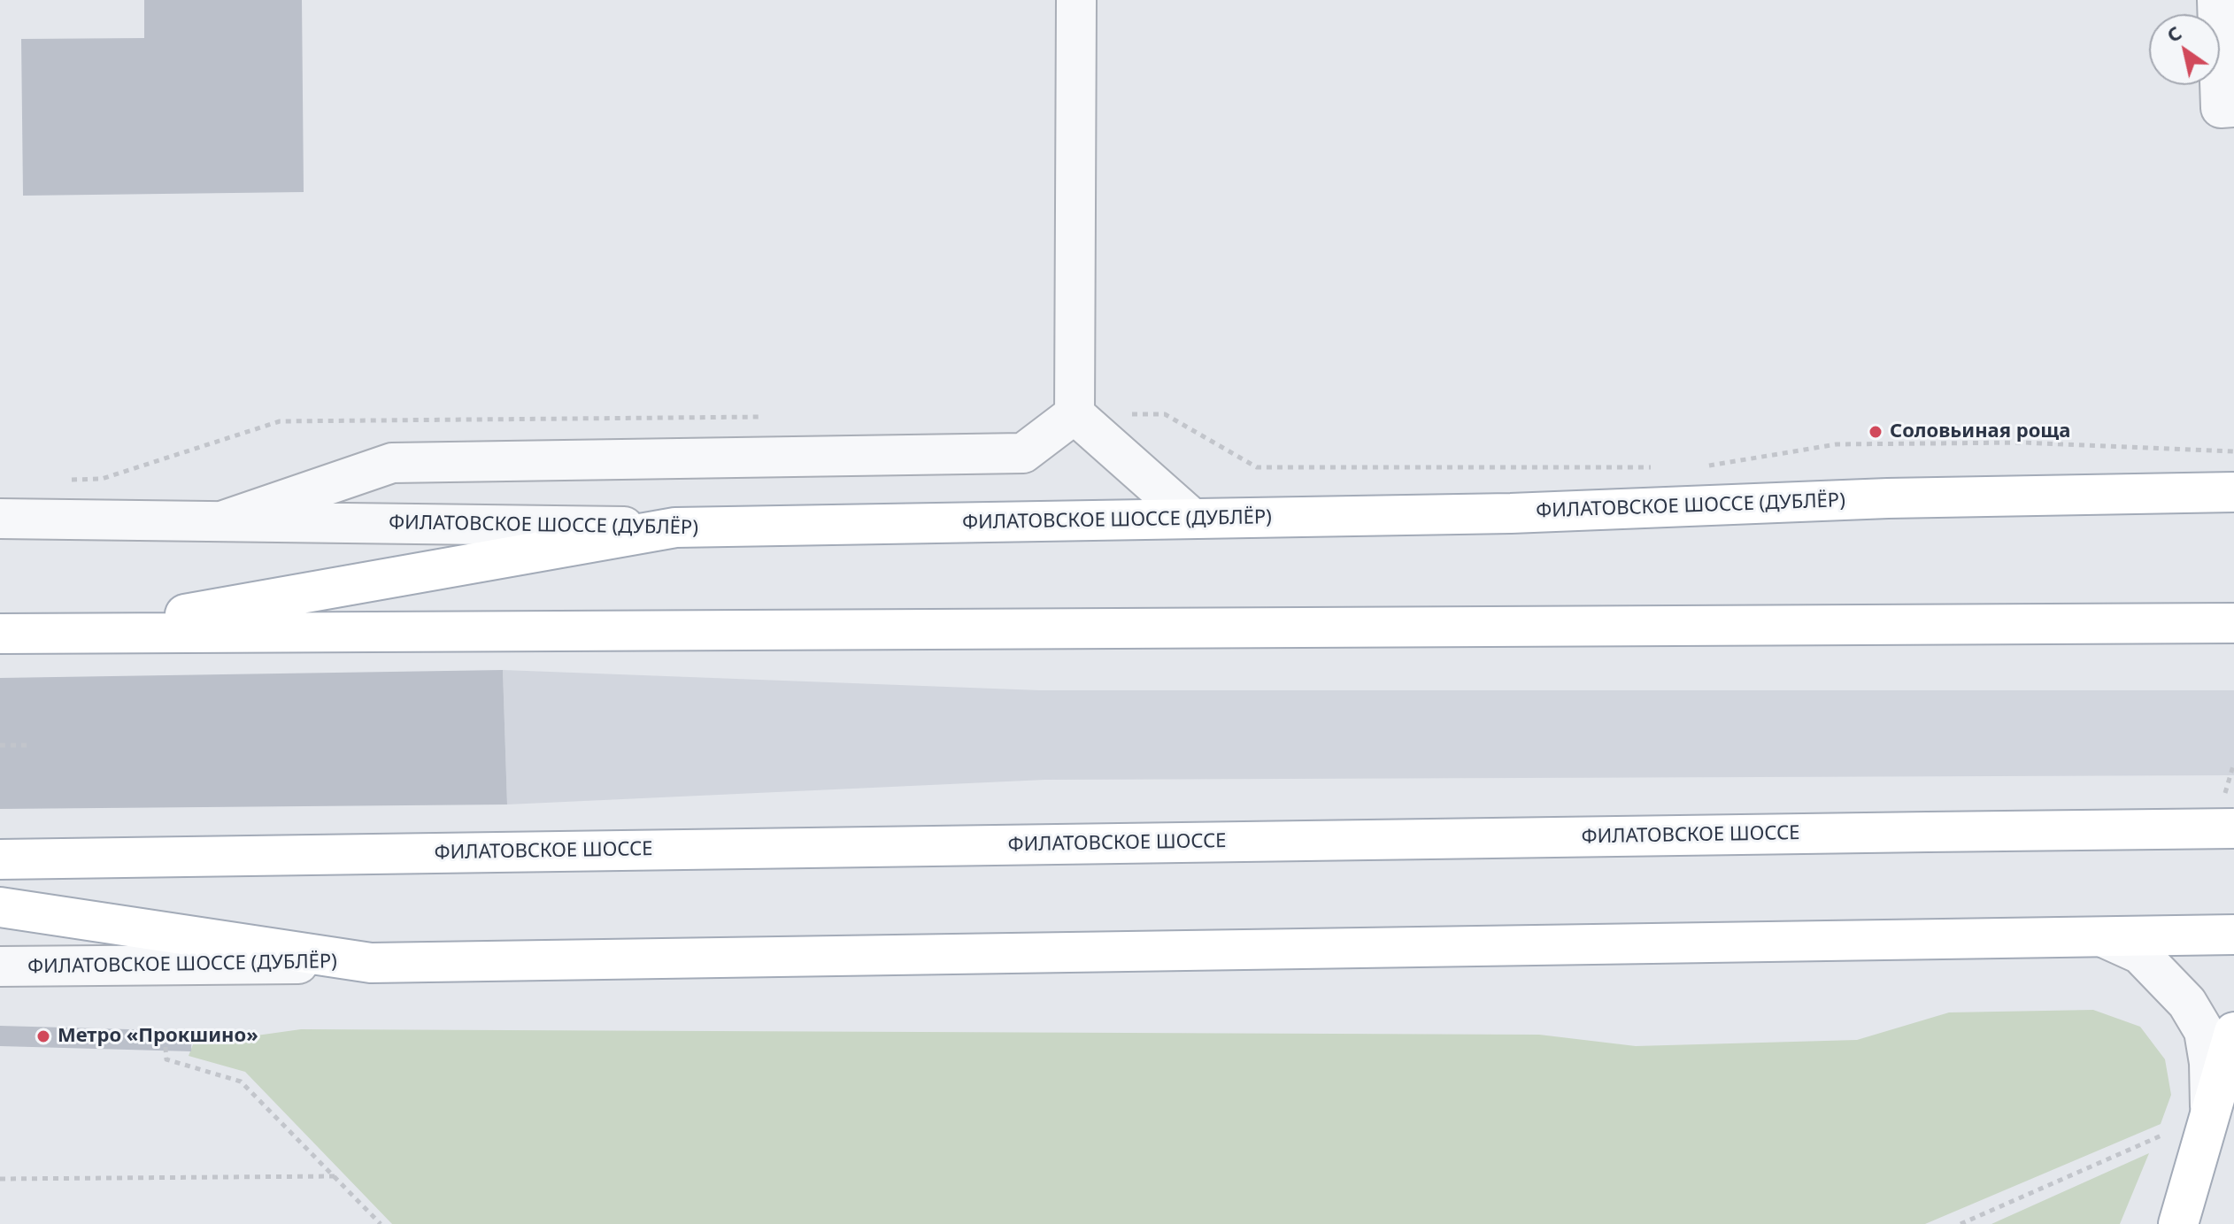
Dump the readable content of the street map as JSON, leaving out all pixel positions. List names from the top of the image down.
{
  "streets": {
    "main road": ["ФИЛАТОВСКОЕ ШОССЕ (ДУБЛЁР)", "ФИЛАТОВСКОЕ ШОССЕ"]
  },
  "places": ["Соловьиная роща", "Метро «Прокшино»"],
  "north": "top left"
}
